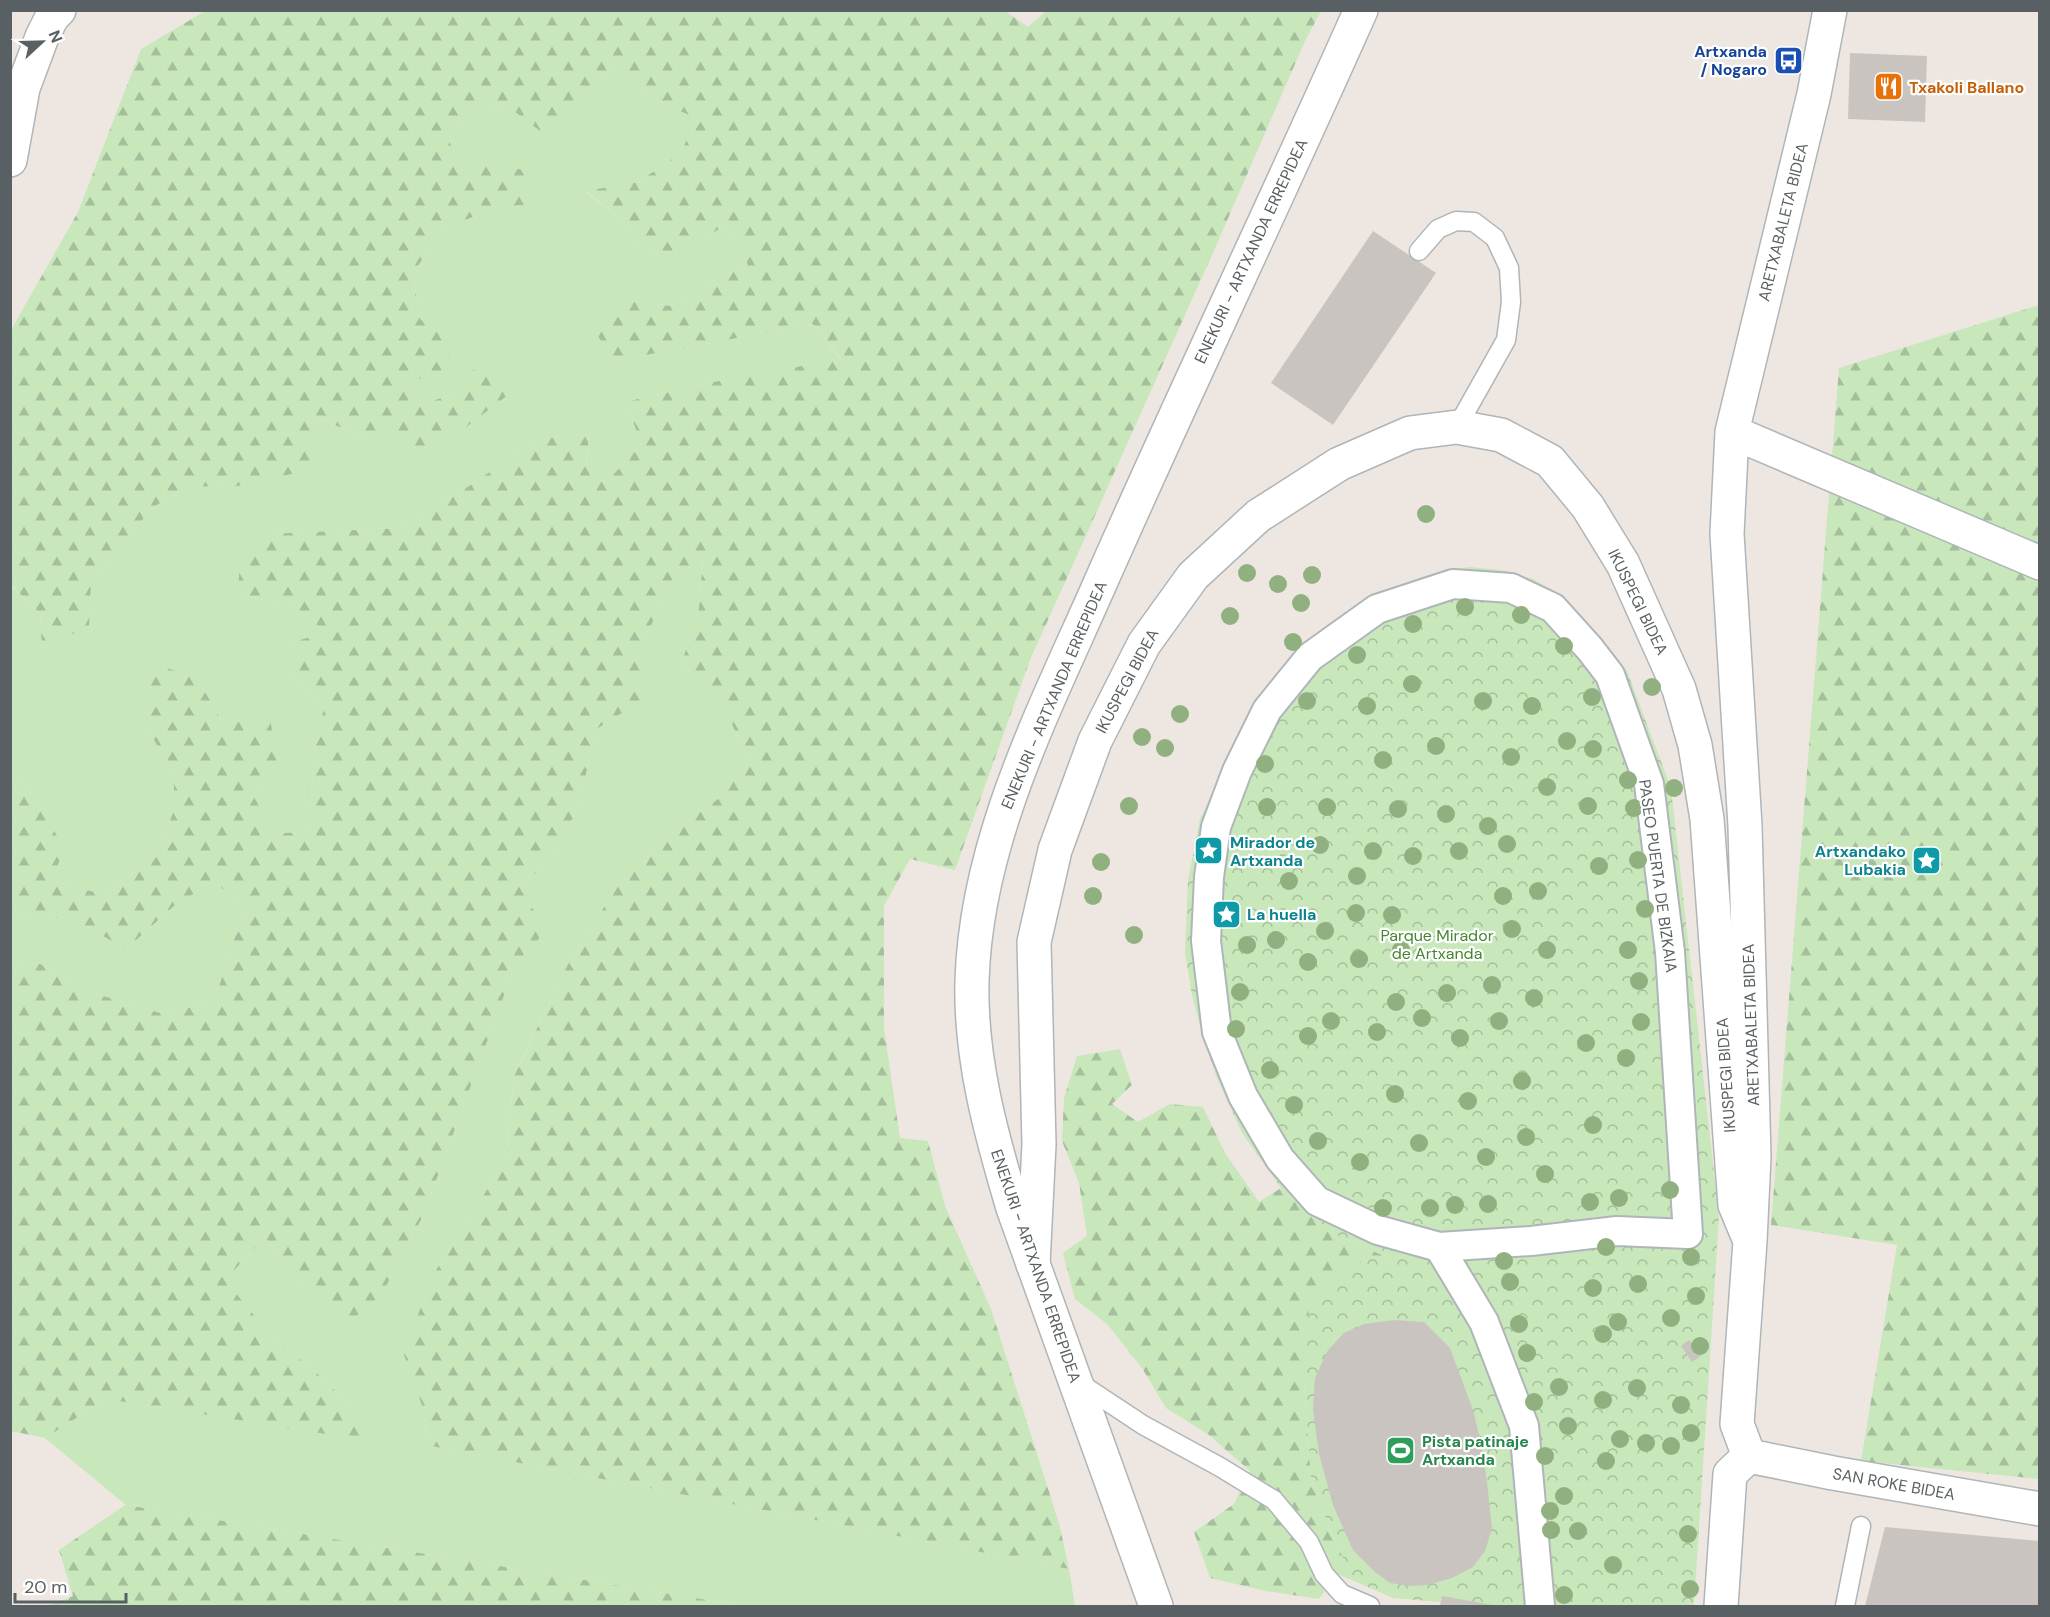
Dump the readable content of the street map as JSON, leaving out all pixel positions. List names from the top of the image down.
{
  "streets": {
    "street": [
      "ARETXABALETA BIDEA",
      "ENEKURI - ARTXANDA ERREPIDEA",
      "IKUSPEGI BIDEA",
      "PASEO PUERTA DE BIZKAIA",
      "SAN ROKE BIDEA"
    ]
  },
  "crossings": [
    ["ARETXABALETA BIDEA", "IKUSPEGI BIDEA"],
    ["ARETXABALETA BIDEA", "SAN ROKE BIDEA"],
    ["ENEKURI - ARTXANDA ERREPIDEA", "IKUSPEGI BIDEA"]
  ],
  "parks": ["Parque Mirador de Artxanda"],
  "places": {
    "bus stop": ["Artxanda / Nogaro"],
    "restaurant": ["Txakoli Ballano"],
    "place": ["Mirador de Artxanda", "Artxandako Lubakia", "La huella"],
    "sports": ["Pista patinaje Artxanda"]
  },
  "scale_bar": "20 m",
  "north": "right"
}
